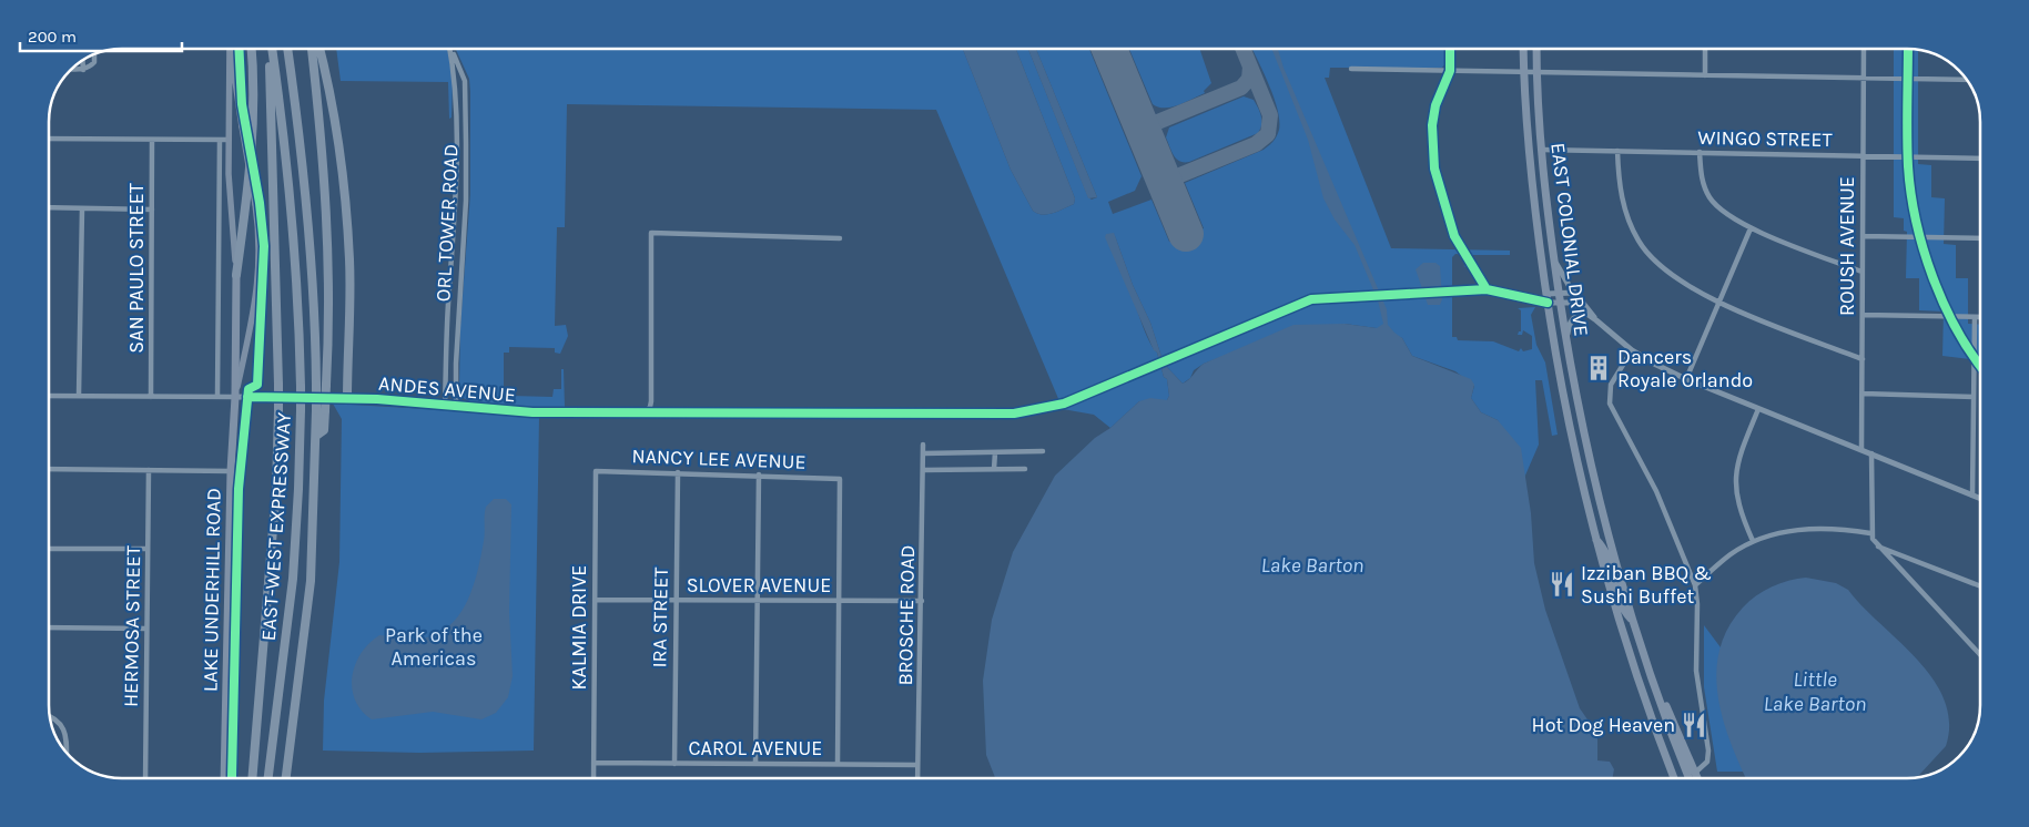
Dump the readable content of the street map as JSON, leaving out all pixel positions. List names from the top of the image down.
{
  "streets": {
    "highway": ["EAST COLONIAL DRIVE", "EAST-WEST EXPRESSWAY"],
    "main road": ["LAKE UNDERHILL ROAD"],
    "street": [
      "WINGO STREET",
      "ORL TOWER ROAD",
      "ROUSH AVENUE",
      "SAN PAULO STREET",
      "ANDES AVENUE",
      "NANCY LEE AVENUE",
      "SLOVER AVENUE",
      "BROSCHE ROAD",
      "IRA STREET",
      "HERMOSA STREET",
      "KALMIA DRIVE",
      "CAROL AVENUE"
    ]
  },
  "crossings": [
    ["WINGO STREET", "EAST COLONIAL DRIVE"],
    ["WINGO STREET", "ROUSH AVENUE"],
    ["ORL TOWER ROAD", "ANDES AVENUE"],
    ["SAN PAULO STREET", "ANDES AVENUE"],
    ["ANDES AVENUE", "LAKE UNDERHILL ROAD"],
    ["NANCY LEE AVENUE", "SLOVER AVENUE"],
    ["NANCY LEE AVENUE", "IRA STREET"],
    ["NANCY LEE AVENUE", "KALMIA DRIVE"],
    ["SLOVER AVENUE", "BROSCHE ROAD"],
    ["SLOVER AVENUE", "IRA STREET"],
    ["SLOVER AVENUE", "KALMIA DRIVE"],
    ["BROSCHE ROAD", "CAROL AVENUE"],
    ["IRA STREET", "CAROL AVENUE"],
    ["KALMIA DRIVE", "CAROL AVENUE"]
  ],
  "water": ["Lake Barton", "Little Lake Barton"],
  "parks": ["Park of the Americas"],
  "places": {
    "building": ["Dancers Royale Orlando"],
    "restaurant": ["Izziban BBQ & Sushi Buffet", "Hot Dog Heaven"]
  },
  "scale_bar": "200 m"
}
